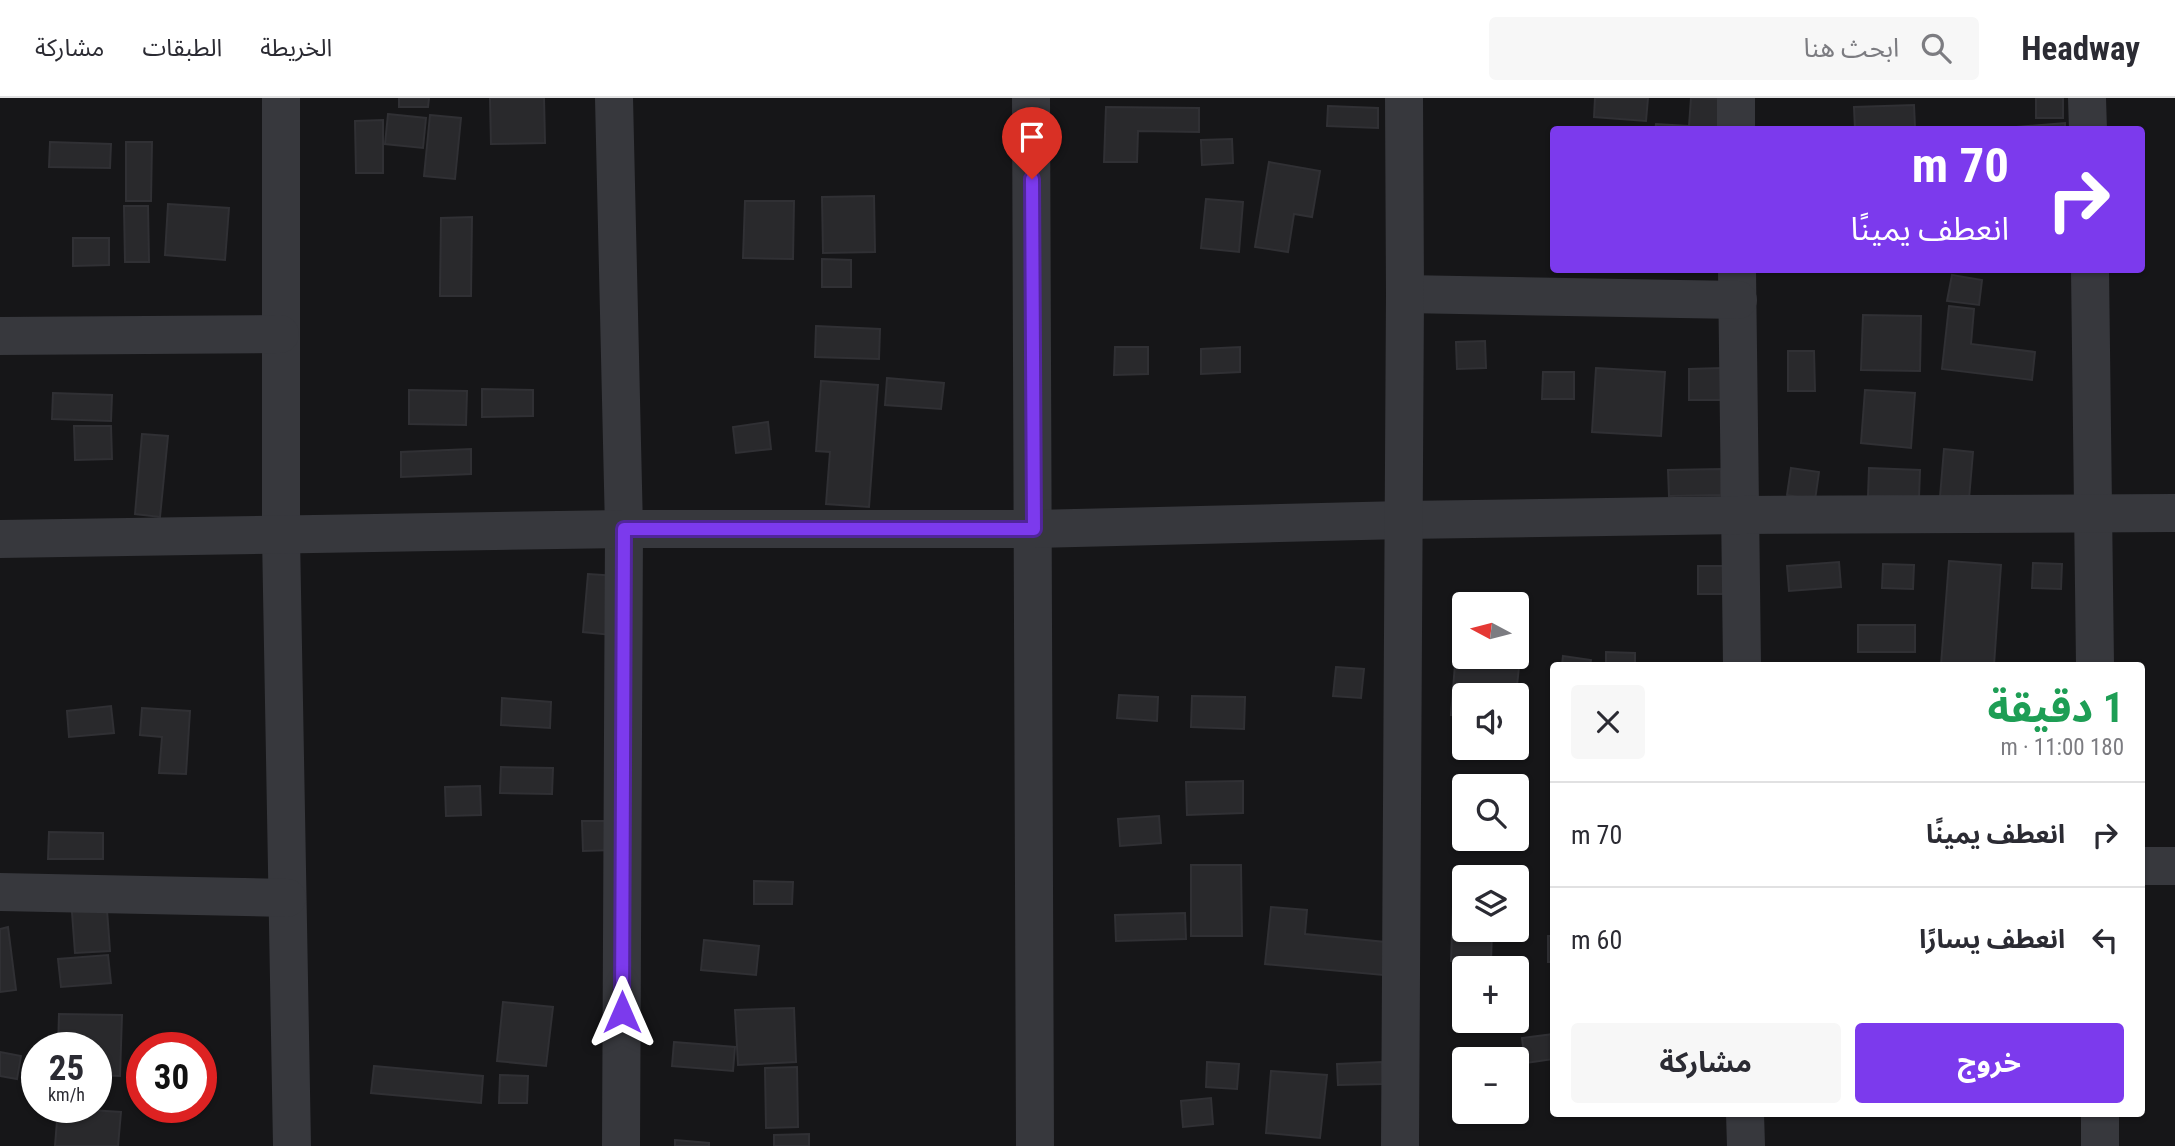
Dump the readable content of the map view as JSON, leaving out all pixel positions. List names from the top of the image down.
{
  "north": "left",
  "page": {
    "header": "Headway",
    "search": "ابحث هنا",
    "nav": ["الخريطة", "الطبقات", "مشاركة"],
    "turn": ["70 m", "انعطف يمينًا"],
    "map_buttons": ["+", "−"],
    "heading": ["1 دقيقة", "180 m · 11:00"],
    "list": [
      {
        "name": "انعطف يمينًا",
        "value": "70 m"
      },
      {
        "name": "انعطف يسارًا",
        "value": "60 m"
      }
    ],
    "buttons": ["خروج", "مشاركة"],
    "speed": "25 km/h",
    "limit": "30"
  }
}
